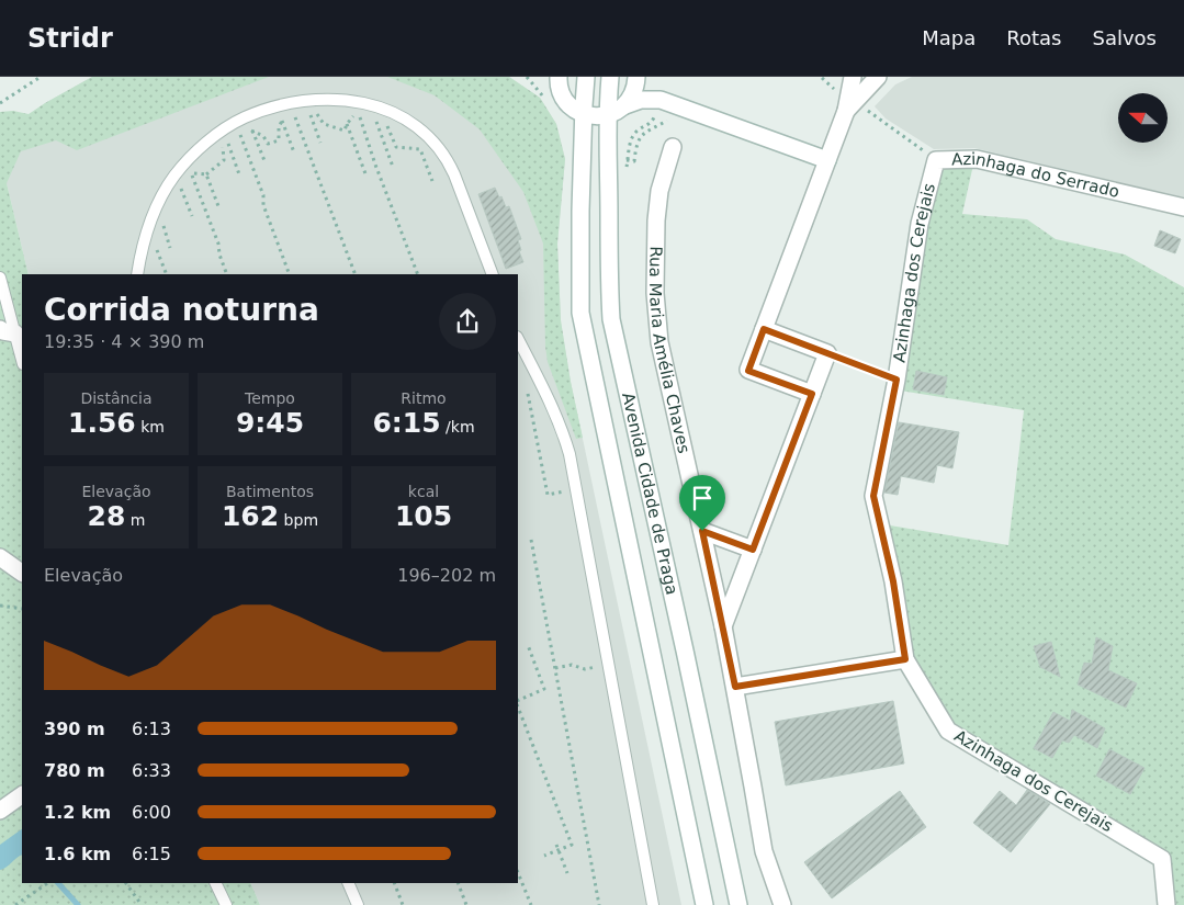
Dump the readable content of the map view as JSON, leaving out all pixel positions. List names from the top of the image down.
{
  "streets": {
    "street": [
      "Azinhaga do Serrado",
      "Azinhaga dos Cerejais",
      "Rua Maria Amélia Chaves",
      "Avenida Cidade de Praga"
    ]
  },
  "crossings": [
    ["Azinhaga do Serrado", "Azinhaga dos Cerejais"]
  ],
  "north": "left",
  "page": {
    "header": "Stridr",
    "nav": ["Mapa", "Rotas", "Salvos"],
    "heading": ["Corrida noturna", "19:35 · 4 × 390 m"],
    "stats": [
      ["Distância", "1.56 km"],
      ["Tempo", "9:45"],
      ["Ritmo", "6:15 /km"],
      ["Elevação", "28 m"],
      ["Batimentos", "162 bpm"],
      ["kcal", "105"]
    ],
    "chart": ["Elevação", "196–202 m"],
    "list": [
      {
        "name": "390 m",
        "note": "6:13"
      },
      {
        "name": "780 m",
        "note": "6:33"
      },
      {
        "name": "1.2 km",
        "note": "6:00"
      },
      {
        "name": "1.6 km",
        "note": "6:15"
      }
    ]
  }
}
